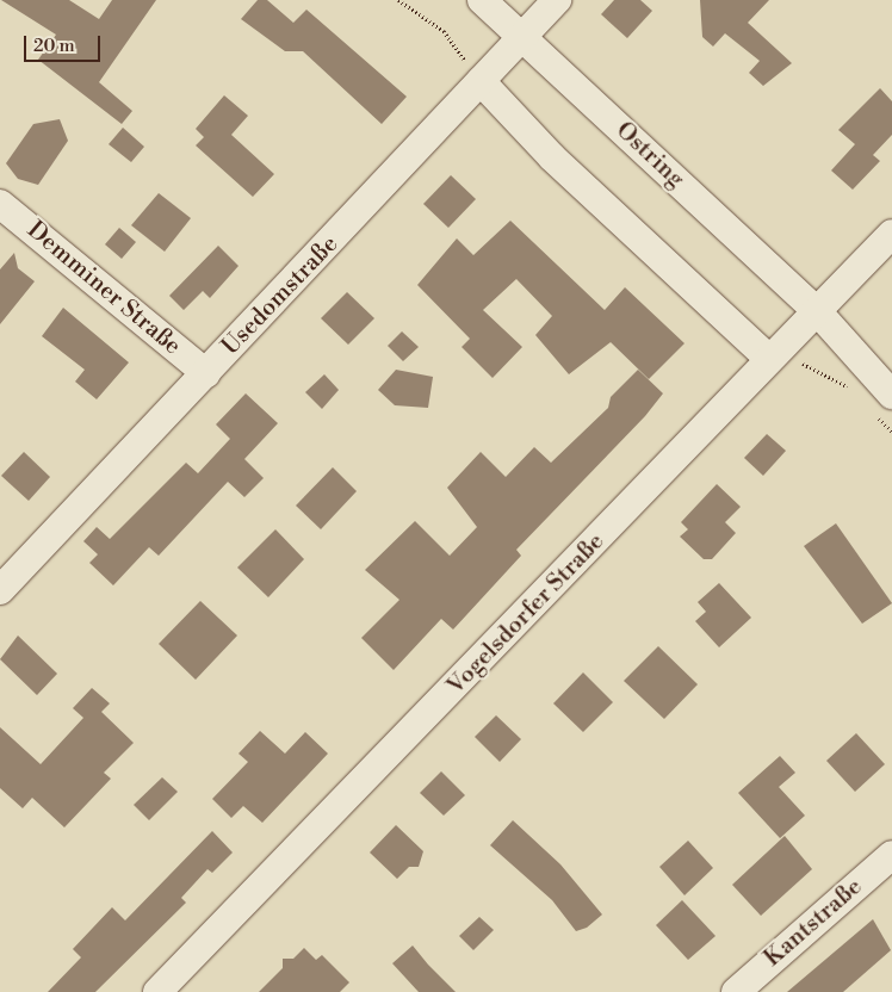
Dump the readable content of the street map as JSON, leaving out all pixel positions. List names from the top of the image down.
{
  "streets": {
    "street": [
      "Ostring",
      "Demminer Straße",
      "Usedomstraße",
      "Vogelsdorfer Straße",
      "Kantstraße"
    ]
  },
  "crossings": [
    ["Ostring", "Usedomstraße"],
    ["Ostring", "Vogelsdorfer Straße"],
    ["Demminer Straße", "Usedomstraße"]
  ],
  "scale_bar": "20 m"
}
